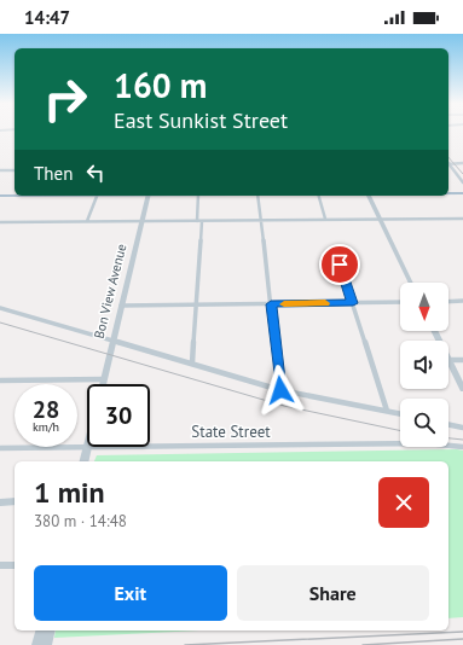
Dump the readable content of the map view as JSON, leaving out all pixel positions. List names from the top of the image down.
{
  "streets": {
    "street": ["Bon View Avenue", "State Street"]
  },
  "north": "bottom",
  "page": {
    "status": "14:47",
    "turn": ["160 m", "East Sunkist Street"],
    "then": "Then",
    "speed": "28 km/h",
    "limit": "30",
    "heading": ["1 min", "380 m · 14:48"],
    "buttons": ["Exit", "Share"]
  }
}
